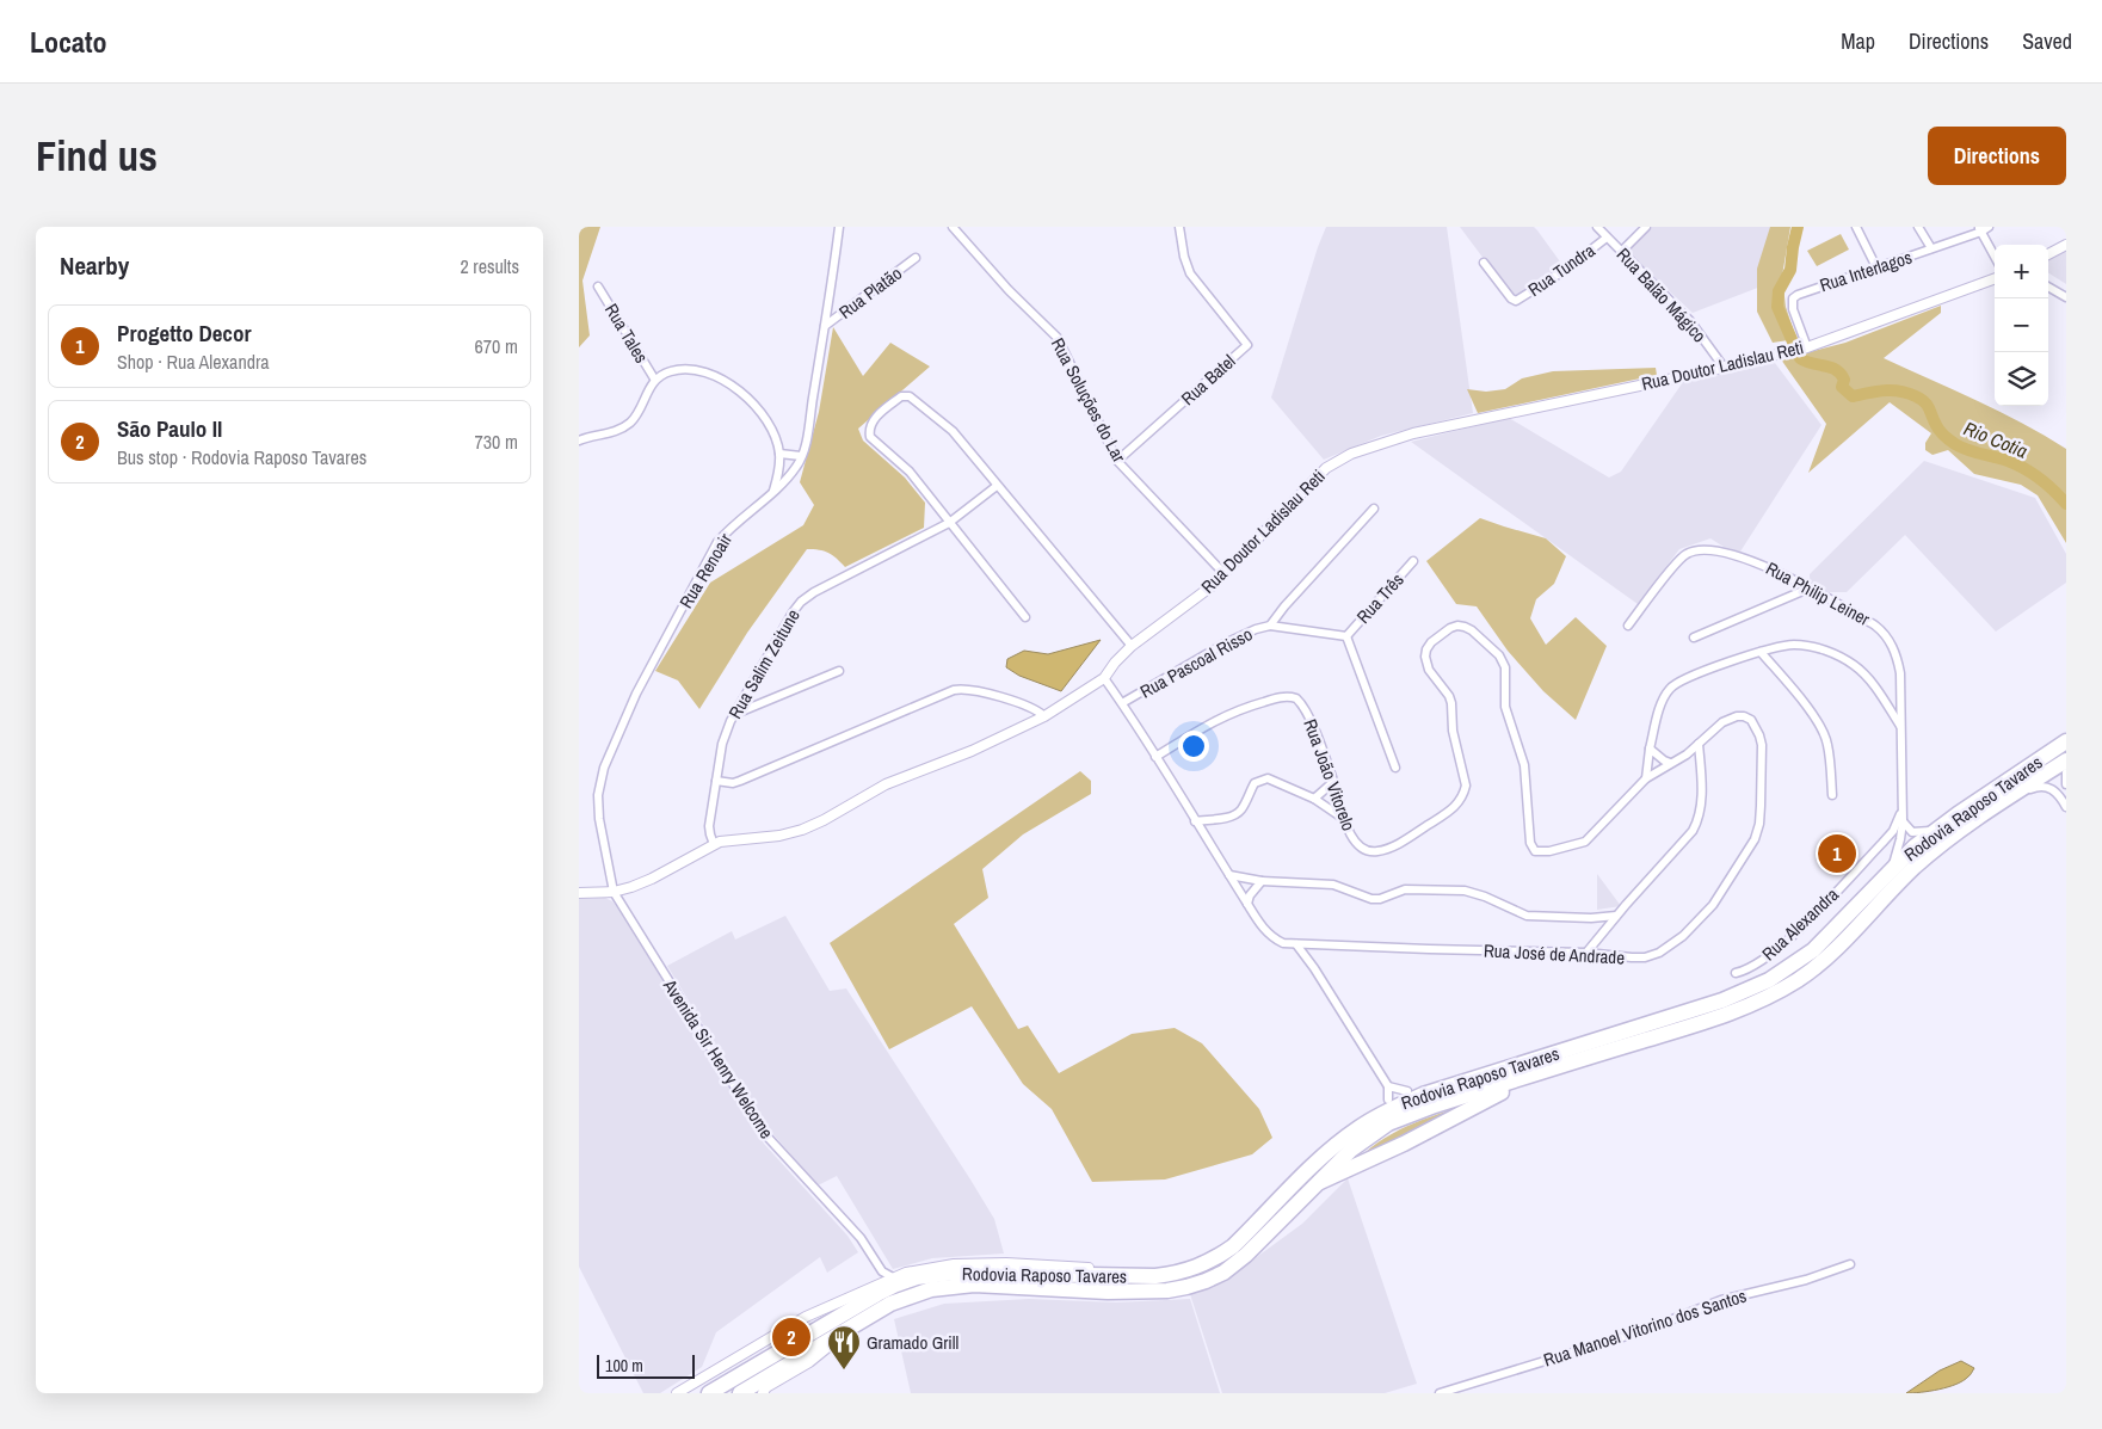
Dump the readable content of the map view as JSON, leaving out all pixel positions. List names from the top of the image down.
{
  "streets": {
    "highway": ["Rodovia Raposo Tavares"],
    "street": [
      "Rua Tundra",
      "Rua Interlagos",
      "Rua Platão",
      "Rua Balão Mágico",
      "Rua Tales",
      "Rua Doutor Ladislau Reti",
      "Rua Batel",
      "Rua Soluções do Lar",
      "Rua Renoair",
      "Rua Philip Leiner",
      "Rua Três",
      "Rua Pascoal Risso",
      "Rua Salim Zeitune",
      "Rua João Vitorelo",
      "Rua Alexandra",
      "Rua José de Andrade",
      "Avenida Sir Henry Welcome",
      "Rua Manoel Vitorino dos Santos"
    ]
  },
  "crossings": [
    ["Rua Tundra", "Rua Balão Mágico"],
    ["Rua Interlagos", "Rua Doutor Ladislau Reti"],
    ["Rua Platão", "Rua Renoair"],
    ["Rua Balão Mágico", "Rua Doutor Ladislau Reti"],
    ["Rua Doutor Ladislau Reti", "Rua Soluções do Lar"],
    ["Rua Doutor Ladislau Reti", "Rua Renoair"],
    ["Rua Doutor Ladislau Reti", "Rua Salim Zeitune"],
    ["Rua Doutor Ladislau Reti", "Rua José de Andrade"],
    ["Rua Doutor Ladislau Reti", "Avenida Sir Henry Welcome"],
    ["Rua Batel", "Rua Soluções do Lar"],
    ["Rua Renoair", "Avenida Sir Henry Welcome"],
    ["Rua Philip Leiner", "Rodovia Raposo Tavares"],
    ["Rua Philip Leiner", "Rua Alexandra"],
    ["Rua Três", "Rua Pascoal Risso"],
    ["Rua Pascoal Risso", "Rua José de Andrade"],
    ["Rua João Vitorelo", "Rua José de Andrade"]
  ],
  "water": ["Rio Cotia"],
  "places": {
    "restaurant": ["Gramado Grill"]
  },
  "scale_bar": "100 m",
  "page": {
    "header": "Locato",
    "nav": ["Map", "Directions", "Saved"],
    "buttons": "Directions",
    "title": "Find us",
    "heading": ["Nearby", "2 results"],
    "map_buttons": ["+", "−"],
    "list": [
      {
        "mark": "1",
        "name": "Progetto Decor",
        "note": "Shop · Rua Alexandra",
        "value": "670 m"
      },
      {
        "mark": "2",
        "name": "São Paulo II",
        "note": "Bus stop · Rodovia Raposo Tavares",
        "value": "730 m"
      }
    ],
    "pins": ["1", "2"],
    "scale": "100 m"
  }
}
